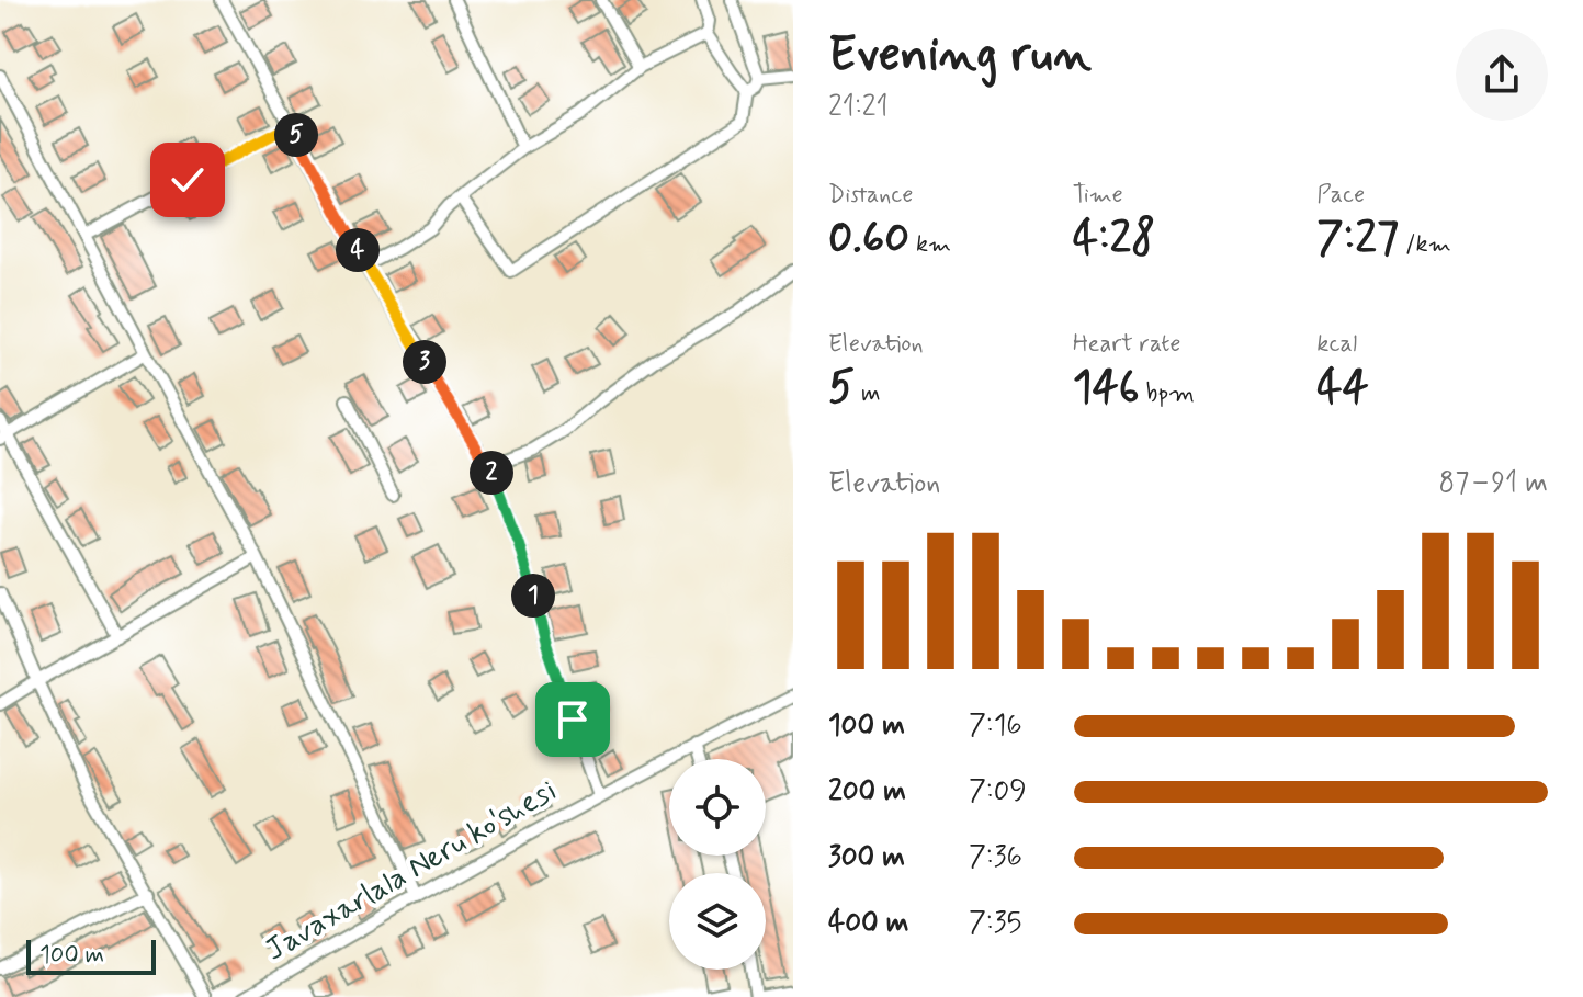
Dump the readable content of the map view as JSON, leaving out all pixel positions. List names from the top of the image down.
{
  "streets": {
    "street": ["Javaxarlala Neru ko'shesi"]
  },
  "scale_bar": "100 m",
  "page": {
    "heading": ["Evening run", "21:21"],
    "pins": [
      "5",
      "4",
      "3",
      "2",
      "1"
    ],
    "stats": [
      ["Distance", "0.60 km"],
      ["Time", "4:28"],
      ["Pace", "7:27 /km"],
      ["Elevation", "5 m"],
      ["Heart rate", "146 bpm"],
      ["kcal", "44"]
    ],
    "chart": ["Elevation", "87–91 m"],
    "list": [
      {
        "name": "100 m",
        "note": "7:16"
      },
      {
        "name": "200 m",
        "note": "7:09"
      },
      {
        "name": "300 m",
        "note": "7:36"
      },
      {
        "name": "400 m",
        "note": "7:35"
      }
    ],
    "scale": "100 m"
  }
}
